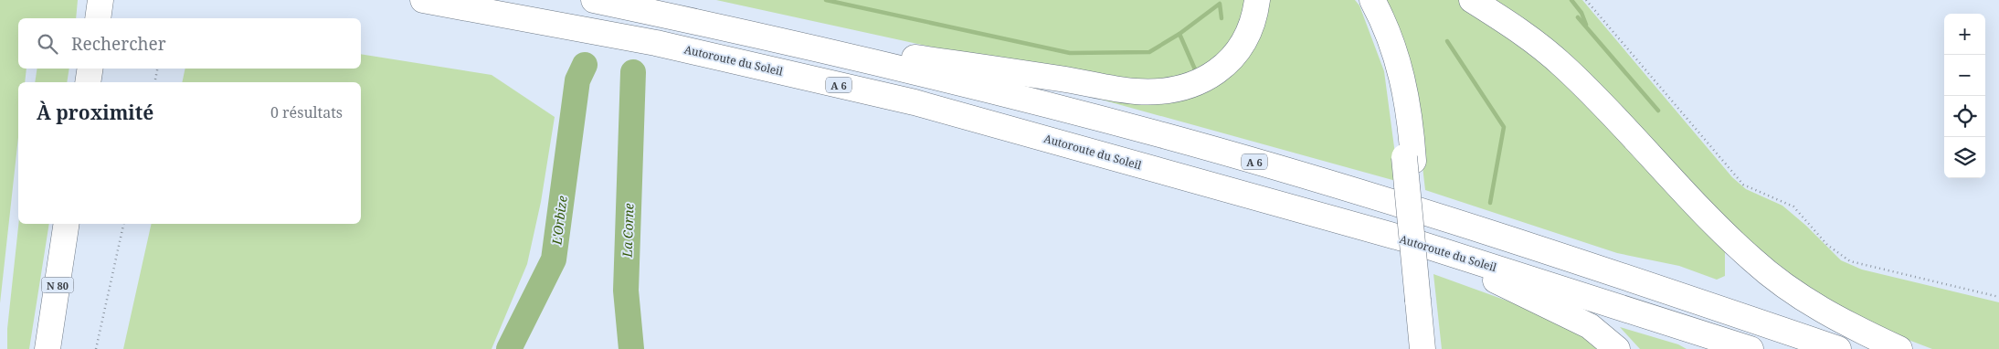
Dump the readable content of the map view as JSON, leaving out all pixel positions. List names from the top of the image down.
{
  "streets": {
    "main road": ["Autoroute du Soleil", "A 6", "N 80"]
  },
  "water": ["L'Orbize", "La Corne"],
  "page": {
    "map_buttons": ["+", "−"],
    "search": "Rechercher",
    "heading": ["À proximité", "0 résultats"]
  }
}
